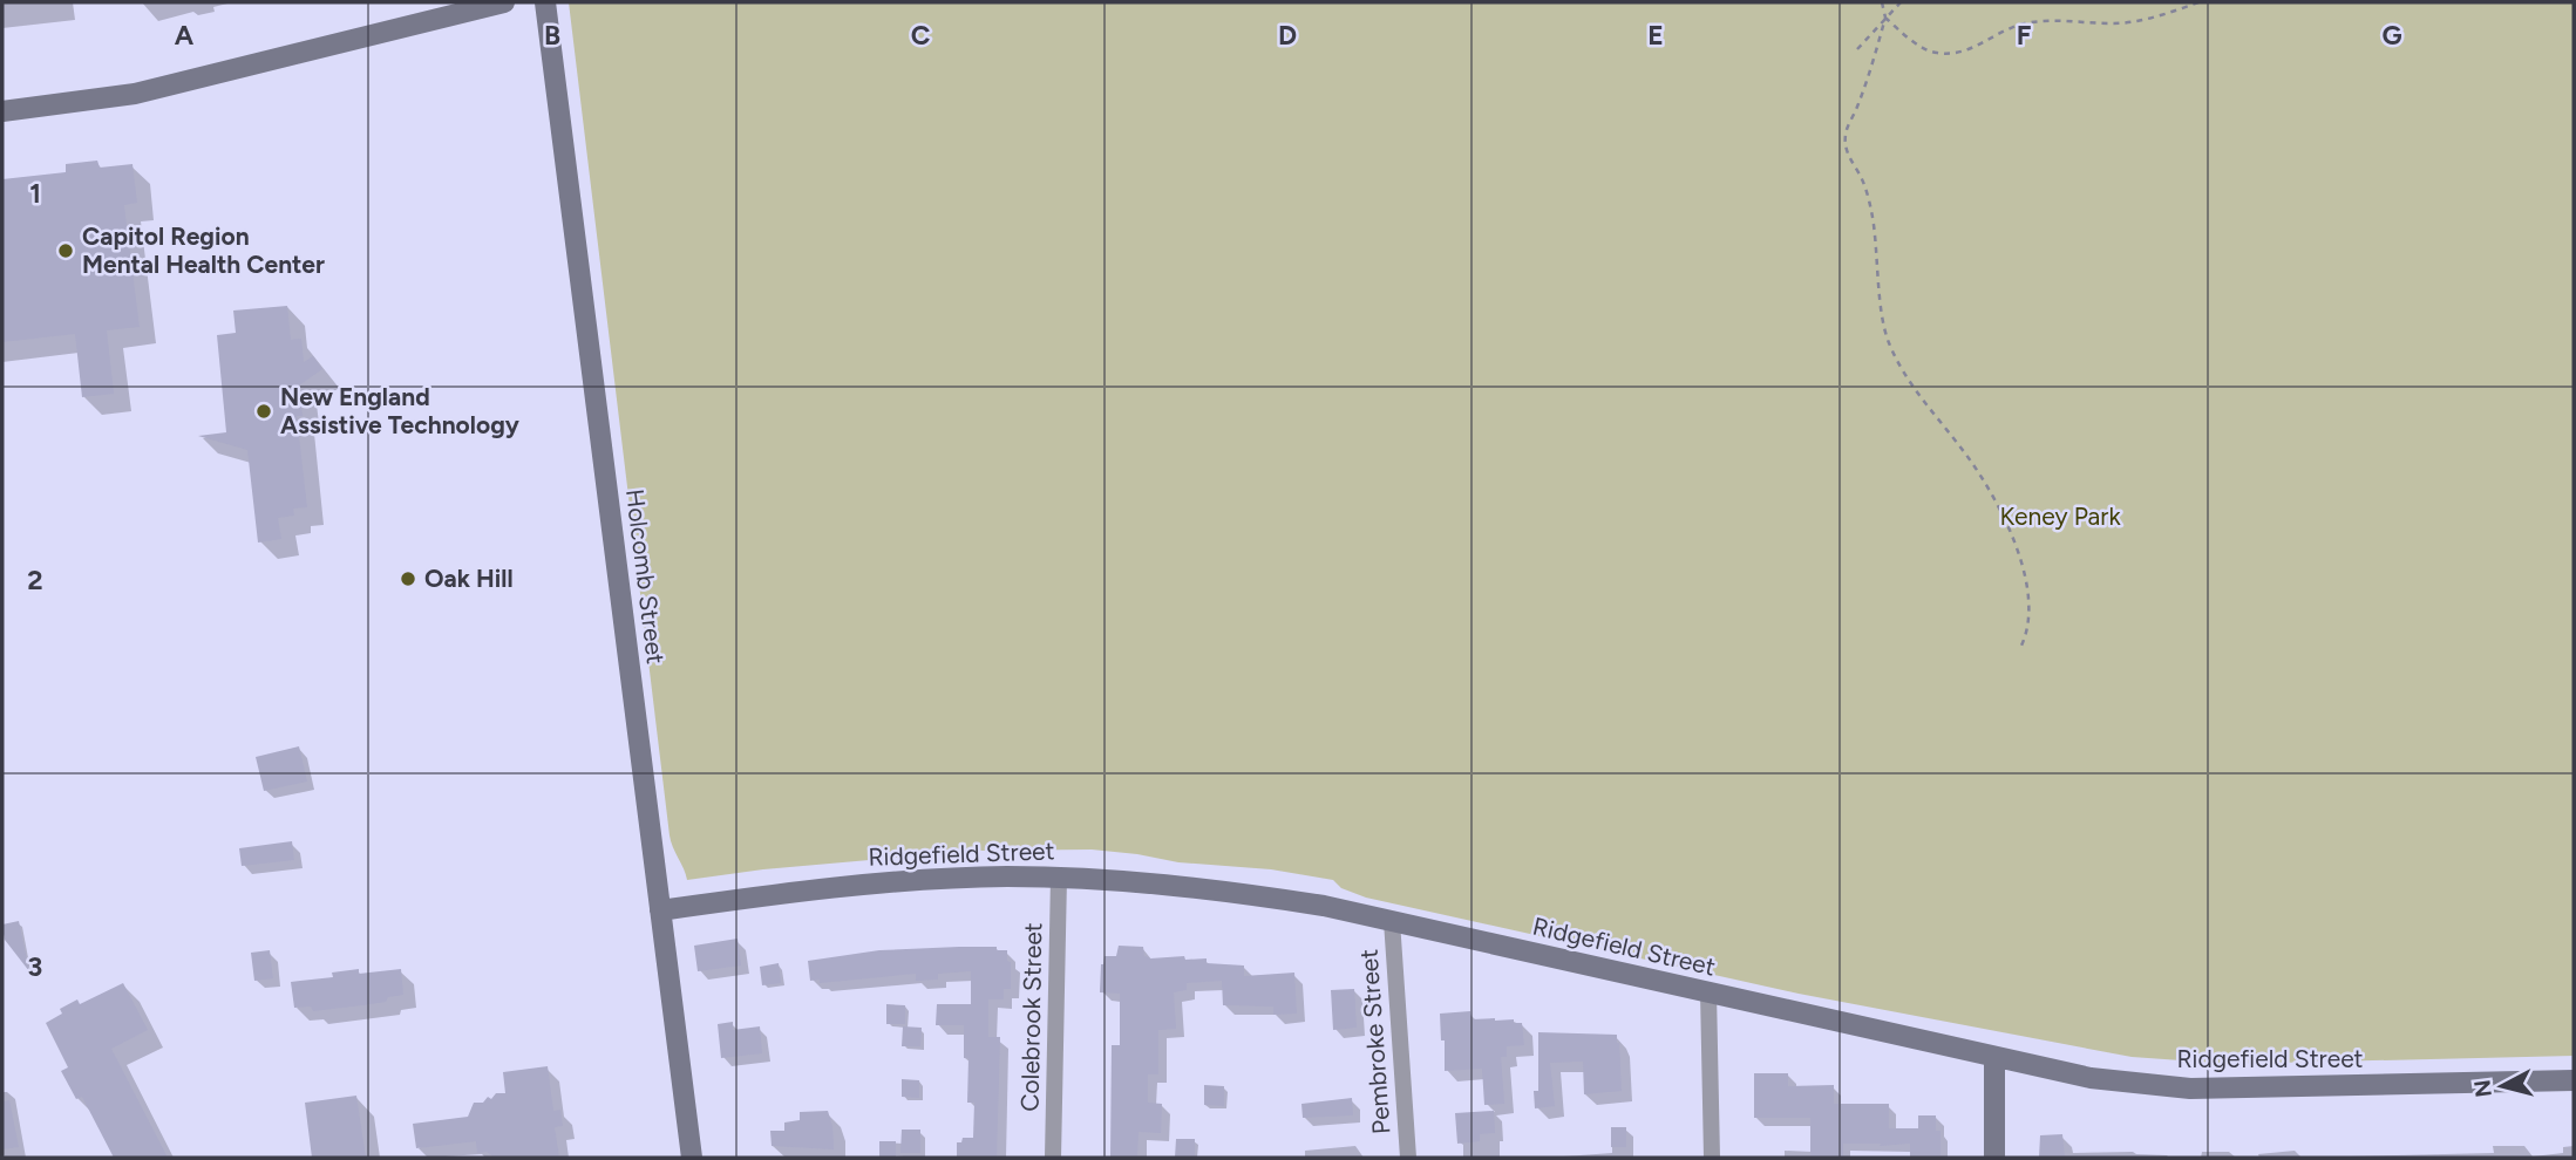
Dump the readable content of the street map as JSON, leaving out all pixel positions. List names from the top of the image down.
{
  "streets": {
    "street": [
      "Holcomb Street",
      "Ridgefield Street",
      "Colebrook Street",
      "Pembroke Street"
    ]
  },
  "crossings": [
    ["Holcomb Street", "Ridgefield Street"],
    ["Ridgefield Street", "Colebrook Street"],
    ["Ridgefield Street", "Pembroke Street"]
  ],
  "parks": ["Keney Park"],
  "places": ["Capitol Region Mental Health Center", "New England Assistive Technology", "Oak Hill"],
  "north": "left",
  "grid": {
    "columns": [
      "A",
      "B",
      "C",
      "D",
      "E",
      "F",
      "G"
    ],
    "rows": ["1", "2", "3"]
  }
}
